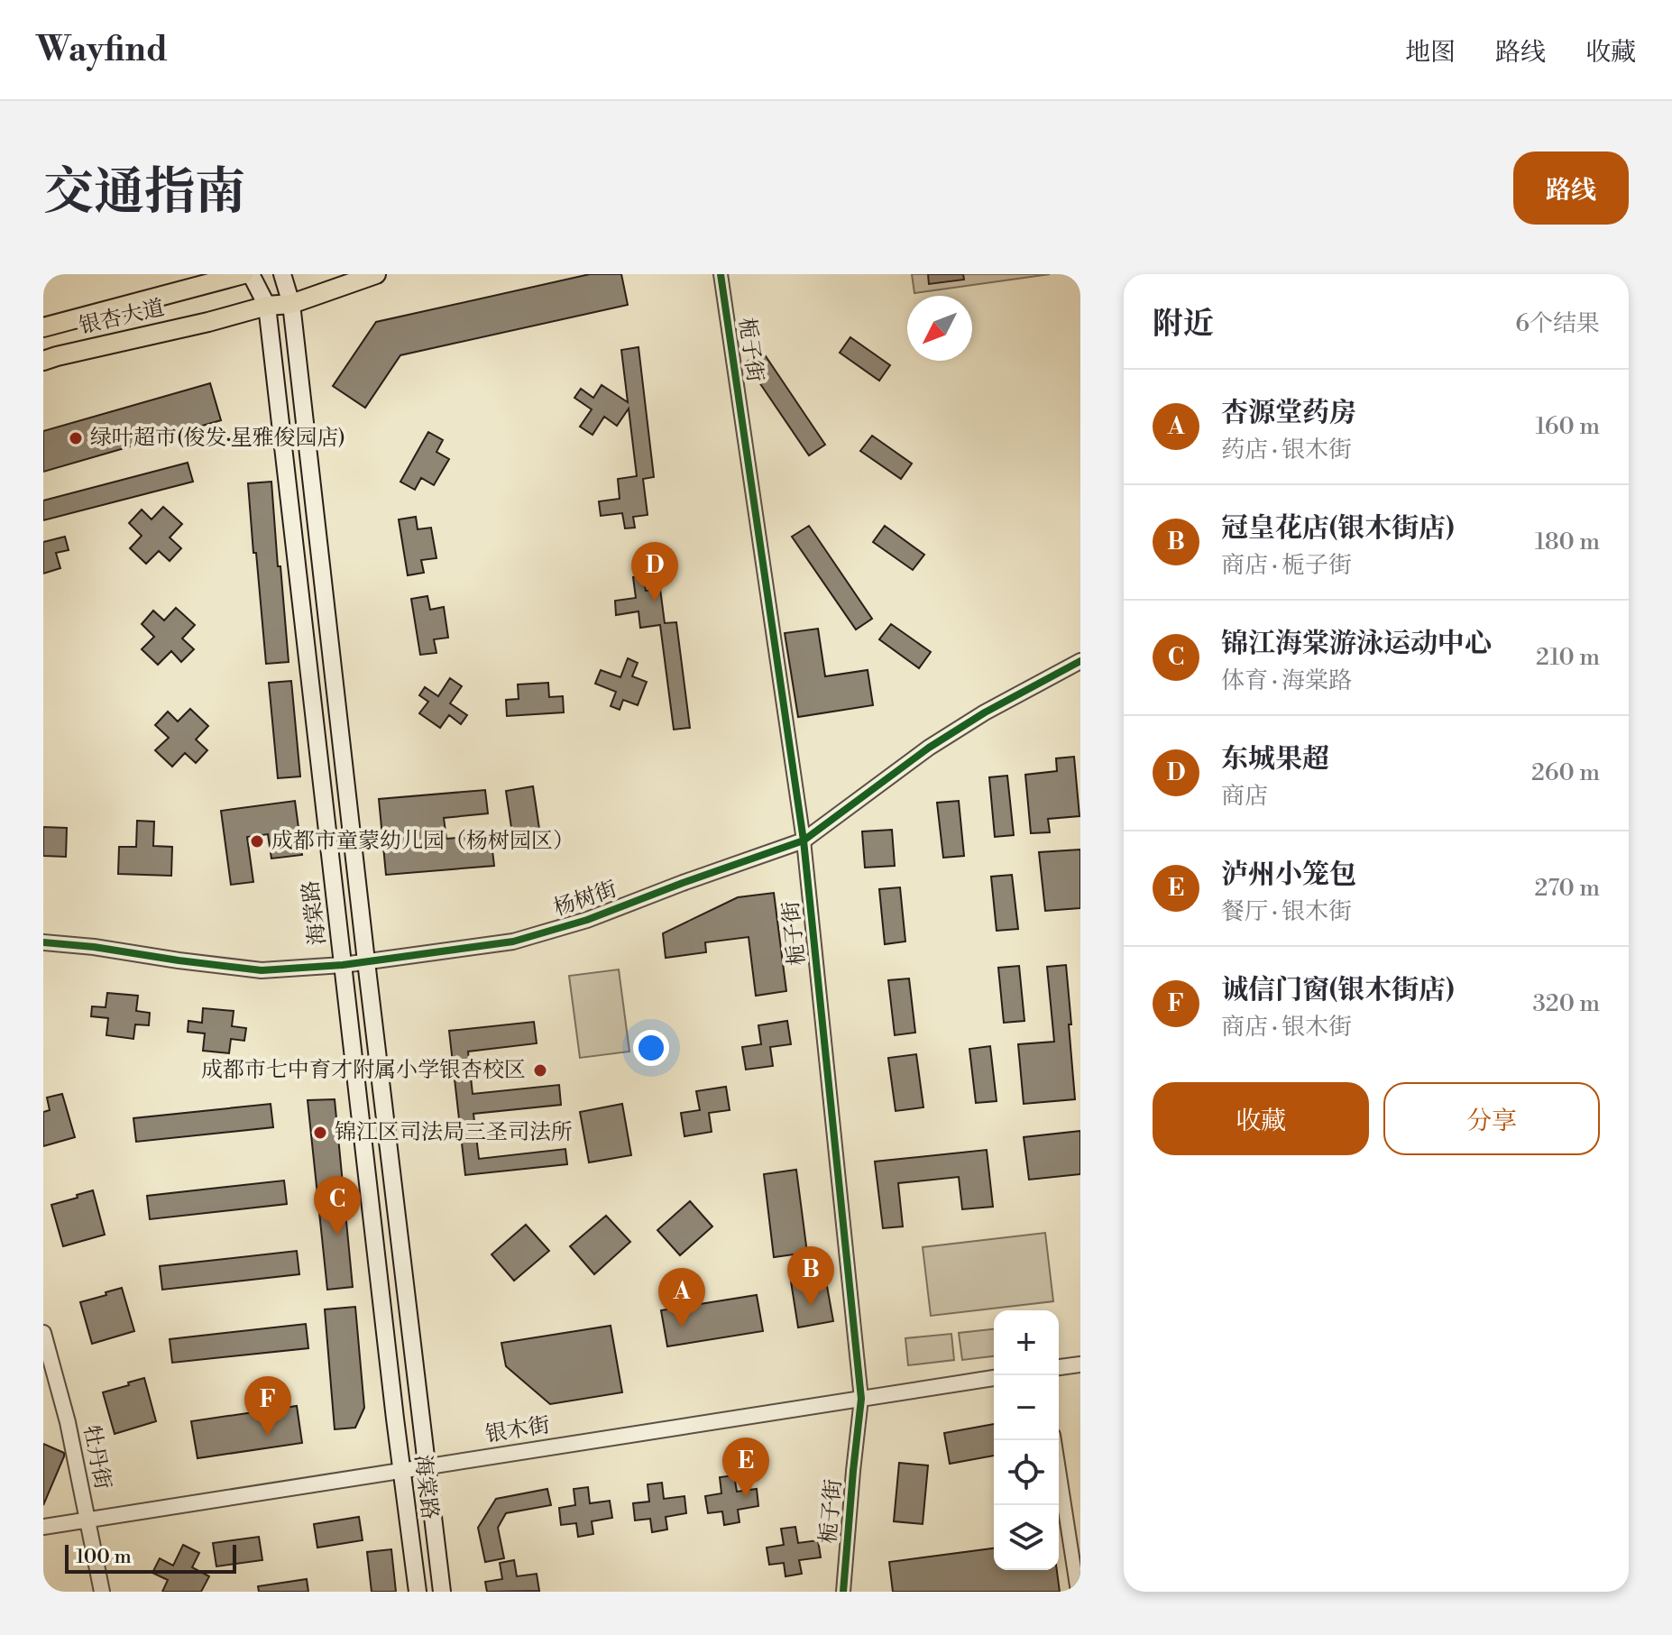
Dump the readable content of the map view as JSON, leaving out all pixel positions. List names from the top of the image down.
{
  "streets": {
    "main road": ["银杏大道", "海棠路"],
    "street": [
      "栀子街",
      "杨树街",
      "银木街",
      "牡丹街"
    ]
  },
  "crossings": [
    ["银杏大道", "海棠路"],
    ["栀子街", "杨树街"],
    ["栀子街", "银木街"],
    ["杨树街", "海棠路"],
    ["海棠路", "银木街"],
    ["银木街", "牡丹街"]
  ],
  "places": [
    "绿叶超市(俊发·星雅俊园店)",
    "成都市童蒙幼儿园（杨树园区）",
    "成都市七中育才附属小学银杏校区",
    "锦江区司法局三圣司法所"
  ],
  "scale_bar": "100 m",
  "north": "bottom left",
  "page": {
    "header": "Wayfind",
    "nav": ["地图", "路线", "收藏"],
    "title": "交通指南",
    "buttons": [
      "路线",
      ["收藏", "分享"]
    ],
    "heading": ["附近", "6个结果"],
    "list": [
      {
        "mark": "A",
        "name": "杏源堂药房",
        "note": "药店 · 银木街",
        "value": "160 m"
      },
      {
        "mark": "B",
        "name": "冠皇花店(银木街店)",
        "note": "商店 · 栀子街",
        "value": "180 m"
      },
      {
        "mark": "C",
        "name": "锦江海棠游泳运动中心",
        "note": "体育 · 海棠路",
        "value": "210 m"
      },
      {
        "mark": "D",
        "name": "东城果超",
        "note": "商店",
        "value": "260 m"
      },
      {
        "mark": "E",
        "name": "泸州小笼包",
        "note": "餐厅 · 银木街",
        "value": "270 m"
      },
      {
        "mark": "F",
        "name": "诚信门窗(银木街店)",
        "note": "商店 · 银木街",
        "value": "320 m"
      }
    ],
    "pins": [
      "D",
      "C",
      "B",
      "A",
      "F",
      "E"
    ],
    "map_buttons": ["+", "−"],
    "scale": "100 m"
  }
}
